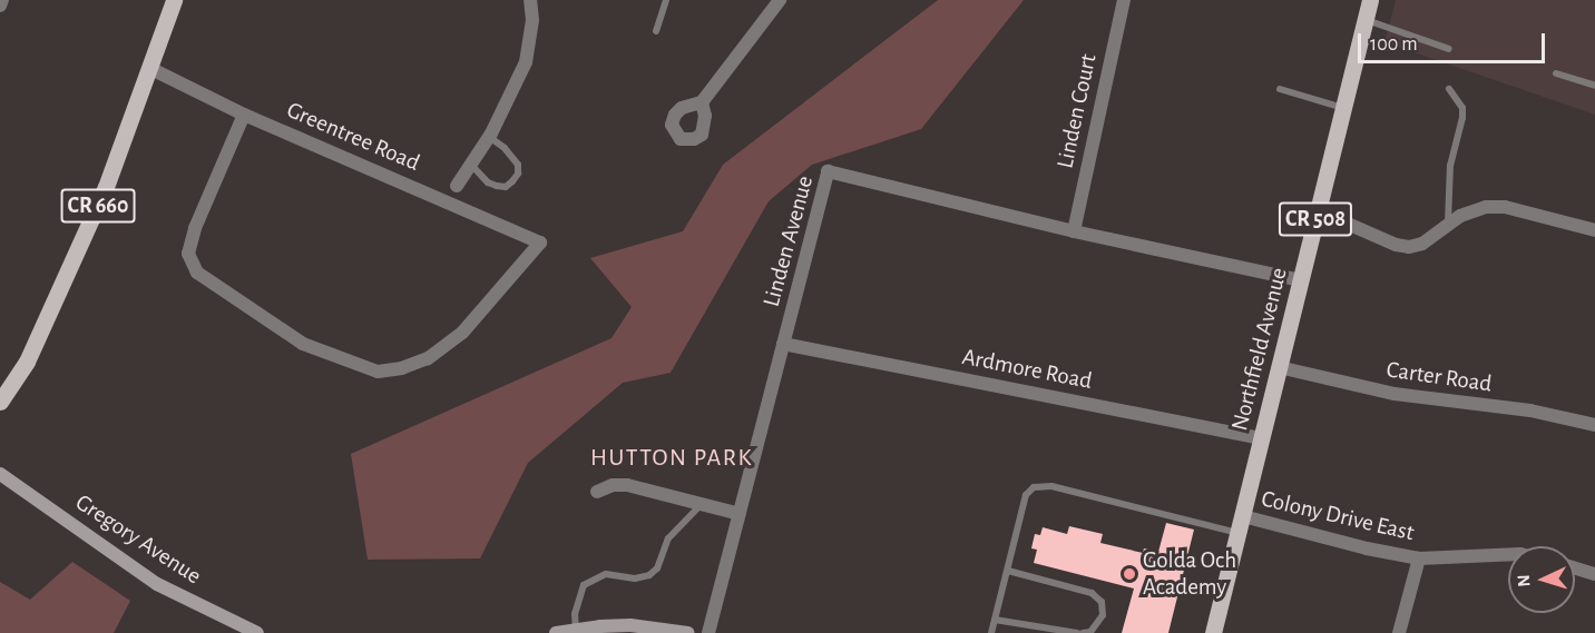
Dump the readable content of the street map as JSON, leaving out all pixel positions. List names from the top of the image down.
{
  "streets": {
    "main road": [
      "CR 660",
      "CR 508",
      "Northfield Avenue",
      "Gregory Avenue"
    ],
    "street": [
      "Linden Court",
      "Greentree Road",
      "Linden Avenue",
      "Ardmore Road",
      "Carter Road",
      "Colony Drive East"
    ]
  },
  "crossings": [
    ["Linden Court", "Linden Avenue"],
    ["Greentree Road", "CR 660"],
    ["Linden Avenue", "Northfield Avenue"],
    ["Linden Avenue", "Ardmore Road"],
    ["Northfield Avenue", "Ardmore Road"],
    ["Northfield Avenue", "Carter Road"],
    ["Northfield Avenue", "Colony Drive East"]
  ],
  "districts": ["HUTTON PARK"],
  "places": ["Golda Och Academy"],
  "scale_bar": "100 m",
  "north": "left"
}
